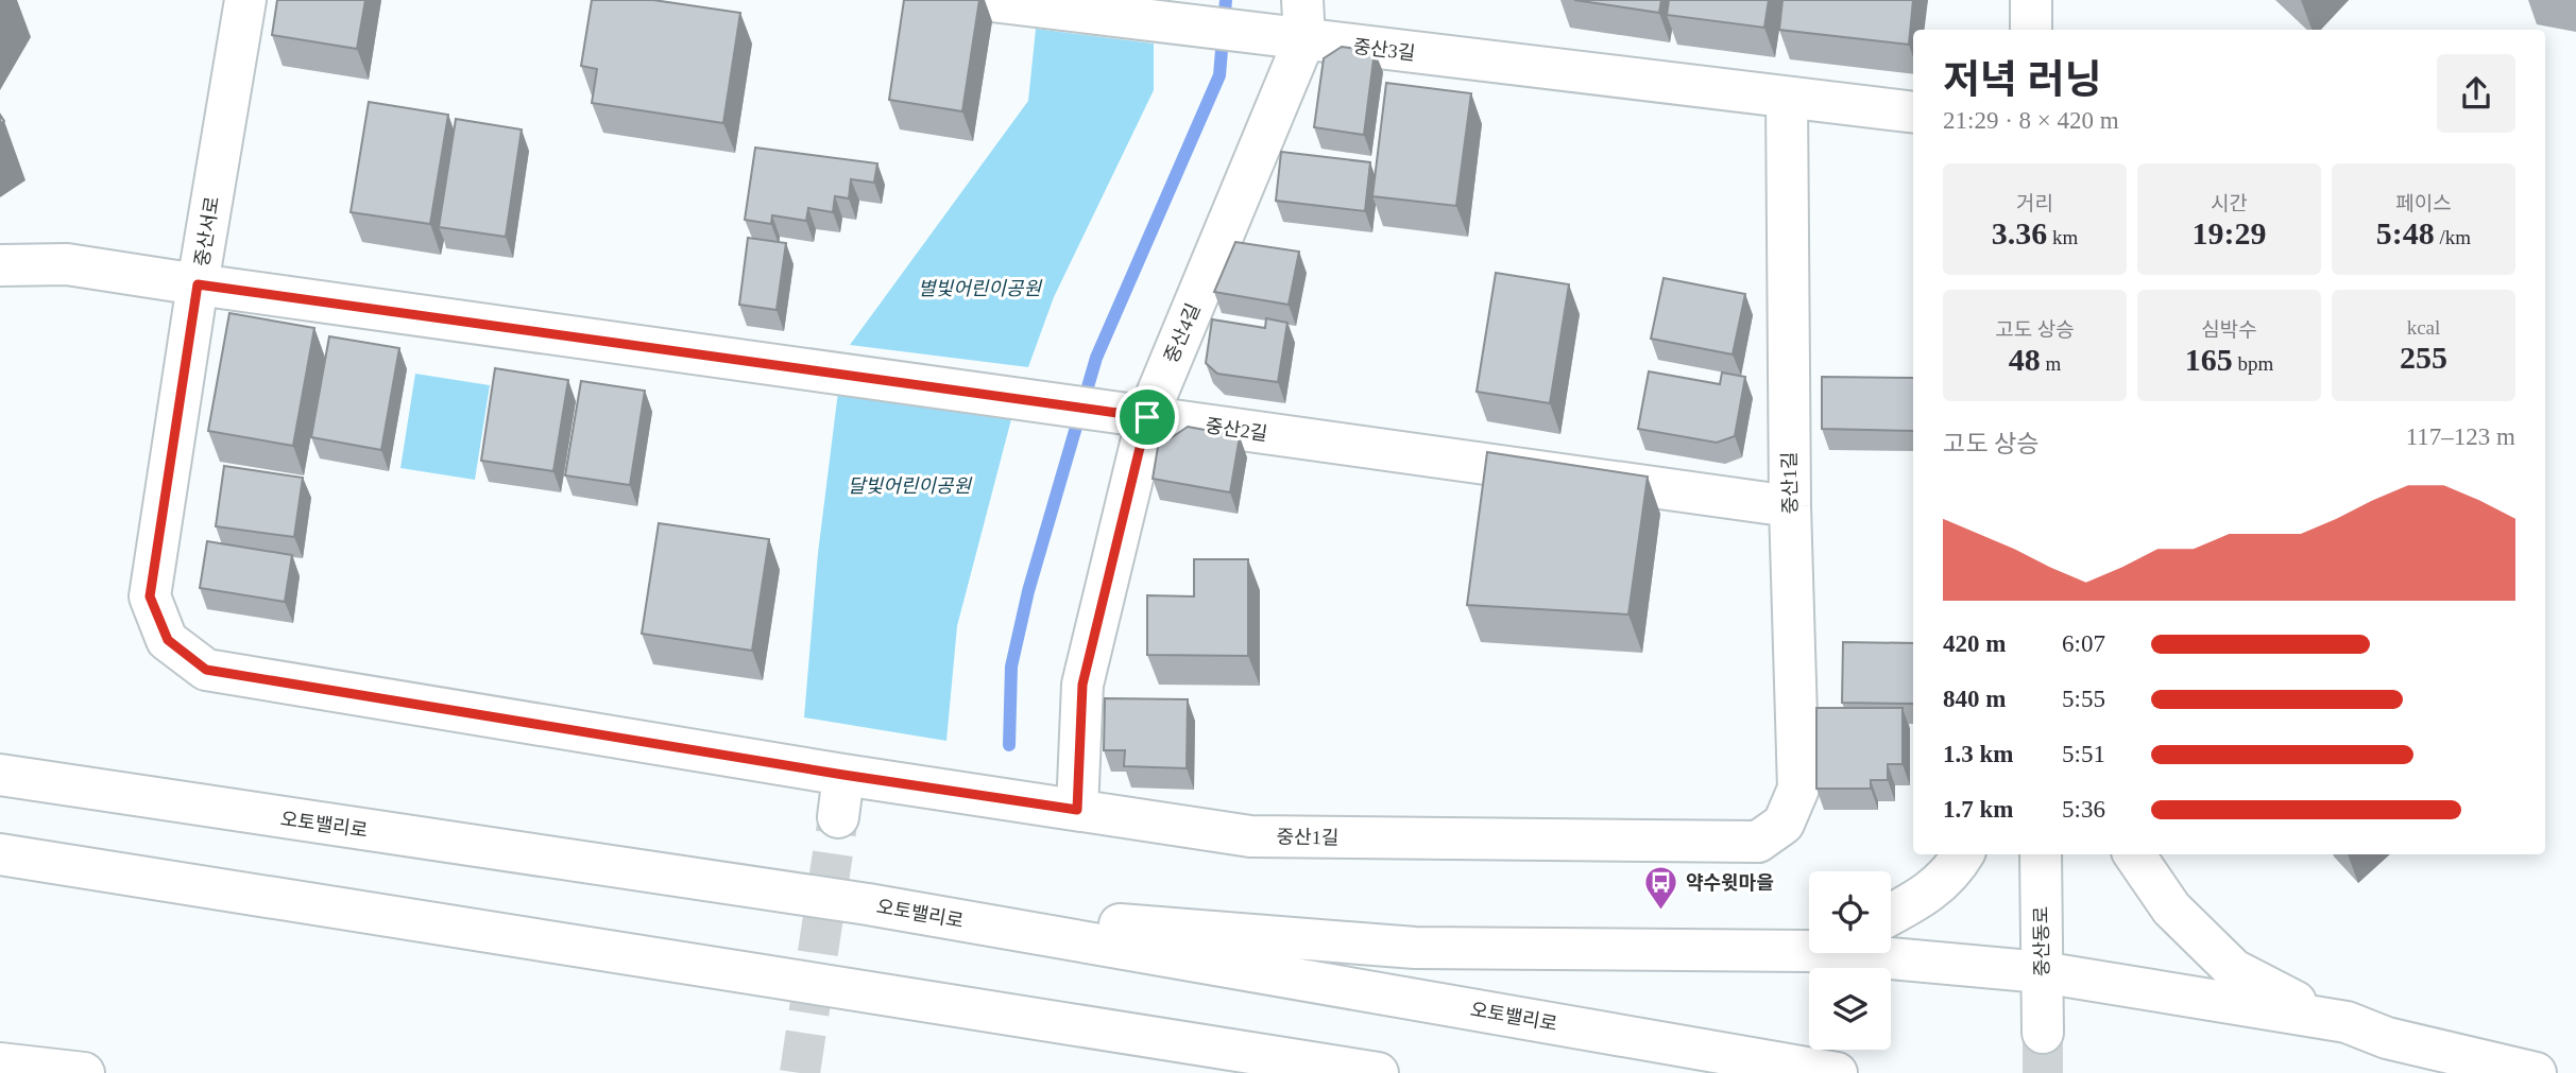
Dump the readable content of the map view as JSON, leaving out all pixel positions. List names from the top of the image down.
{
  "streets": {
    "main road": [
      "중산3길",
      "중산서로",
      "중산4길",
      "중산2길",
      "중산1길",
      "오토밸리로",
      "중산동로"
    ]
  },
  "crossings": [
    ["중산3길", "중산4길"],
    ["중산3길", "중산1길"],
    ["중산서로", "중산2길"],
    ["중산서로", "중산1길"],
    ["중산4길", "중산2길"],
    ["중산4길", "중산1길"],
    ["중산2길", "중산1길"]
  ],
  "parks": ["별빛어린이공원", "달빛어린이공원"],
  "places": {
    "bus stop": ["약수윗마을"]
  },
  "page": {
    "heading": ["저녁 러닝", "21:29 · 8 × 420 m"],
    "stats": [
      ["거리", "3.36 km"],
      ["시간", "19:29"],
      ["페이스", "5:48 /km"],
      ["고도 상승", "48 m"],
      ["심박수", "165 bpm"],
      ["kcal", "255"]
    ],
    "chart": ["고도 상승", "117–123 m"],
    "list": [
      {
        "name": "420 m",
        "note": "6:07"
      },
      {
        "name": "840 m",
        "note": "5:55"
      },
      {
        "name": "1.3 km",
        "note": "5:51"
      },
      {
        "name": "1.7 km",
        "note": "5:36"
      }
    ]
  }
}
